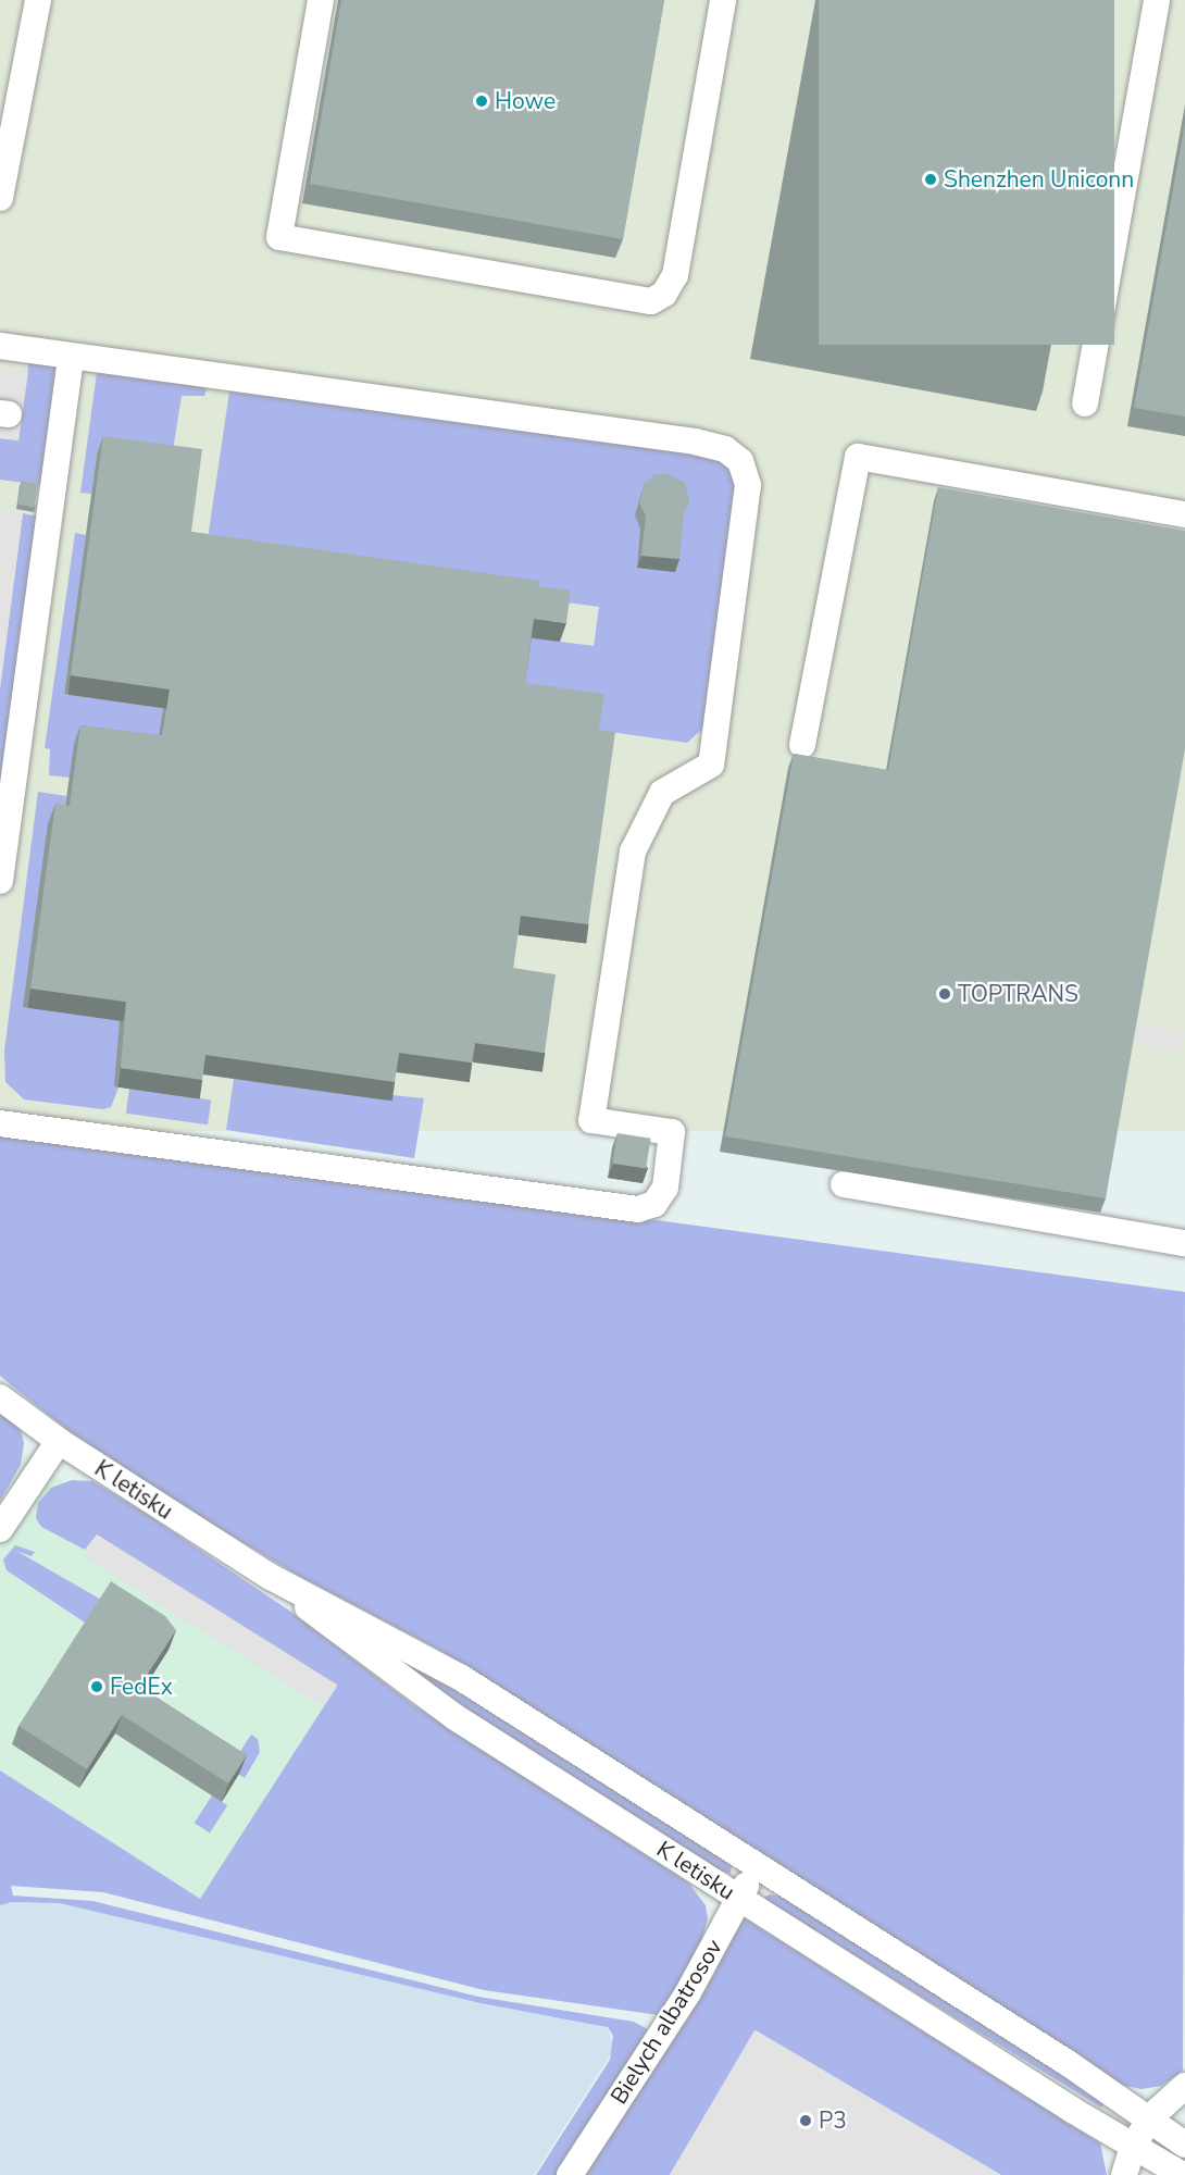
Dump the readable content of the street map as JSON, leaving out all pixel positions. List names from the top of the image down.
{
  "streets": {
    "street": ["K letisku", "Bielych albatrosov"]
  },
  "crossings": [
    ["K letisku", "Bielych albatrosov"]
  ],
  "places": [
    "Howe",
    "Shenzhen Uniconn",
    "TOPTRANS",
    "FedEx",
    "P3"
  ]
}
